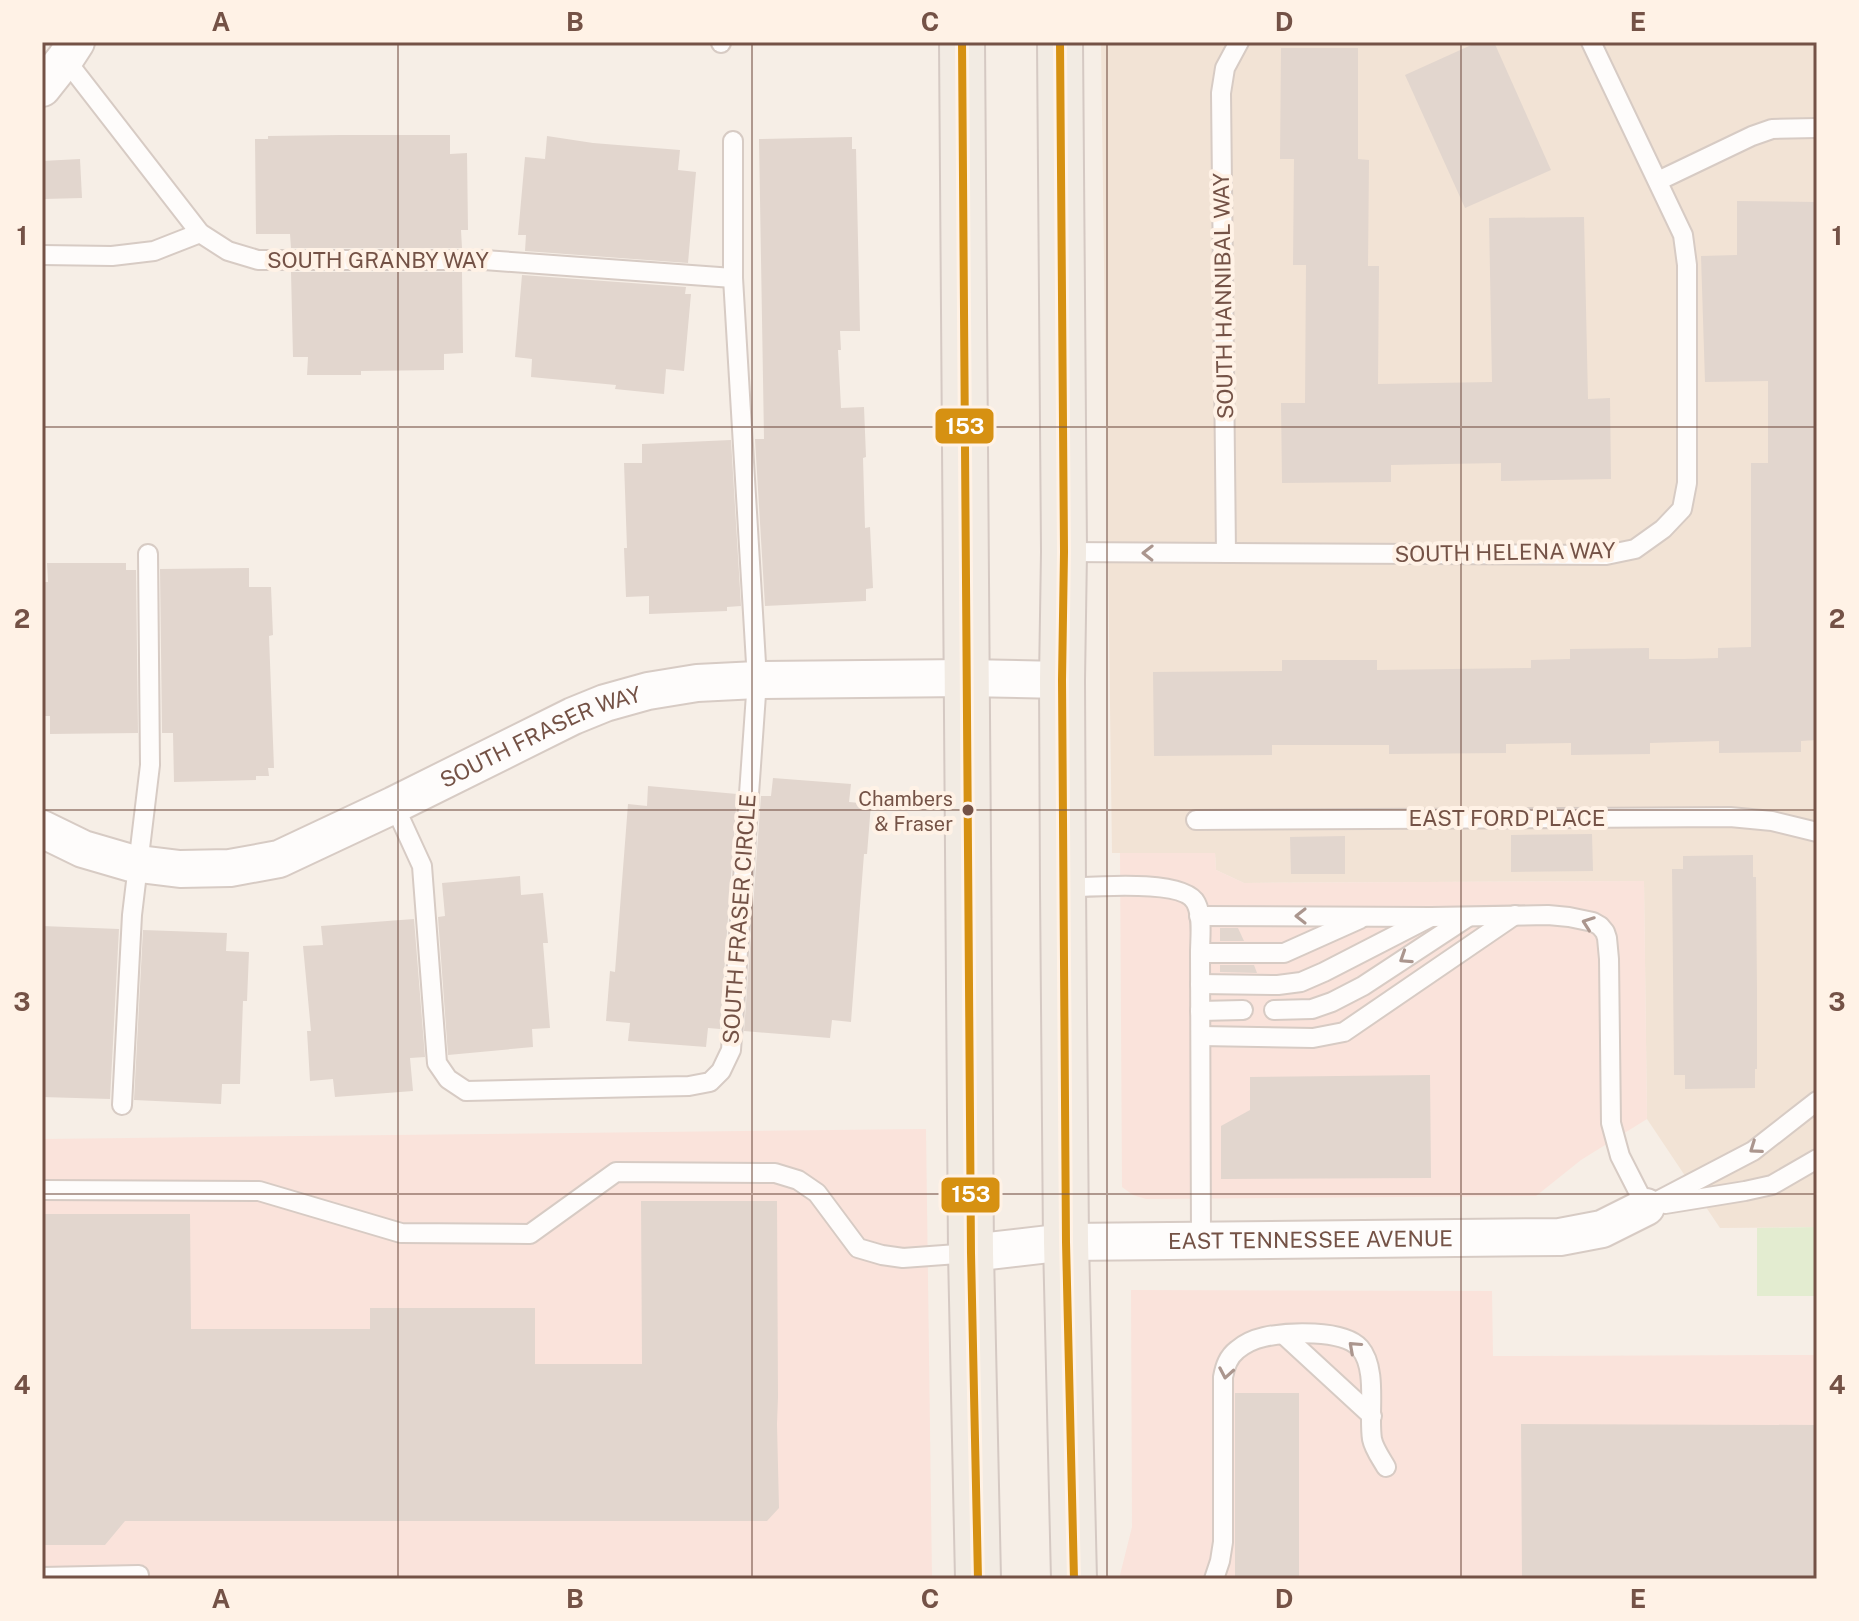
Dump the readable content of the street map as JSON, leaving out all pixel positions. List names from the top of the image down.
{
  "streets": {
    "street": ["SOUTH FRASER WAY", "EAST TENNESSEE AVENUE"],
    "lane": [
      "SOUTH GRANBY WAY",
      "SOUTH HANNIBAL WAY",
      "SOUTH HELENA WAY",
      "EAST FORD PLACE",
      "SOUTH FRASER CIRCLE"
    ]
  },
  "crossings": [
    ["SOUTH HANNIBAL WAY", "SOUTH HELENA WAY"],
    ["SOUTH FRASER WAY", "SOUTH FRASER CIRCLE"]
  ],
  "places": ["Chambers & Fraser"],
  "lines": ["transit line 153"],
  "grid": {
    "columns": [
      "A",
      "B",
      "C",
      "D",
      "E"
    ],
    "rows": [
      "1",
      "2",
      "3",
      "4"
    ]
  }
}
